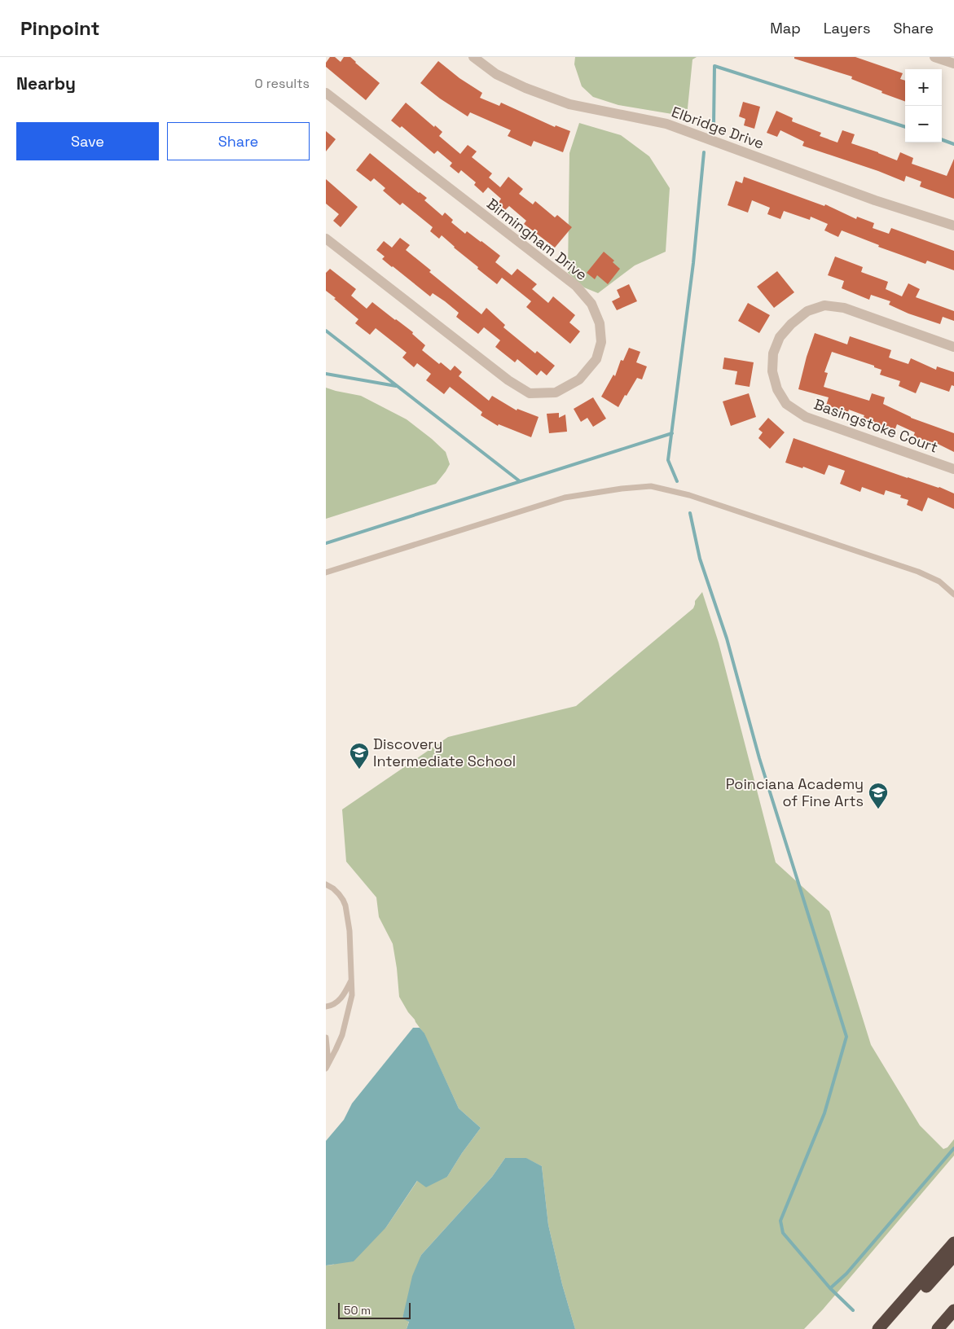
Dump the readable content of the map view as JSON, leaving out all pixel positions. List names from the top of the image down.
{
  "streets": {
    "street": ["Elbridge Drive", "Birmingham Drive", "Basingstoke Court"]
  },
  "places": {
    "school or university": ["Discovery Intermediate School", "Poinciana Academy of Fine Arts"]
  },
  "scale_bar": "50 m",
  "page": {
    "header": "Pinpoint",
    "nav": ["Map", "Layers", "Share"],
    "heading": ["Nearby", "0 results"],
    "map_buttons": ["+", "−"],
    "buttons": ["Save", "Share"],
    "scale": "50 m"
  }
}
